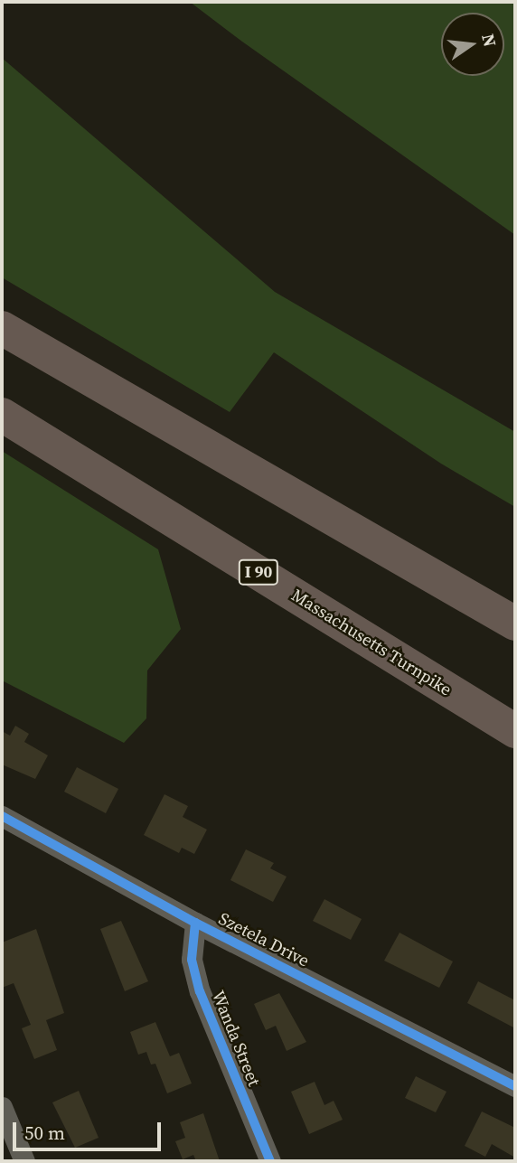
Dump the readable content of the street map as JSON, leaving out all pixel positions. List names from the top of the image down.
{
  "streets": {
    "highway": ["I 90", "Massachusetts Turnpike"],
    "street": ["Szetela Drive", "Wanda Street"]
  },
  "crossings": [
    ["Szetela Drive", "Wanda Street"]
  ],
  "scale_bar": "50 m",
  "north": "right"
}
